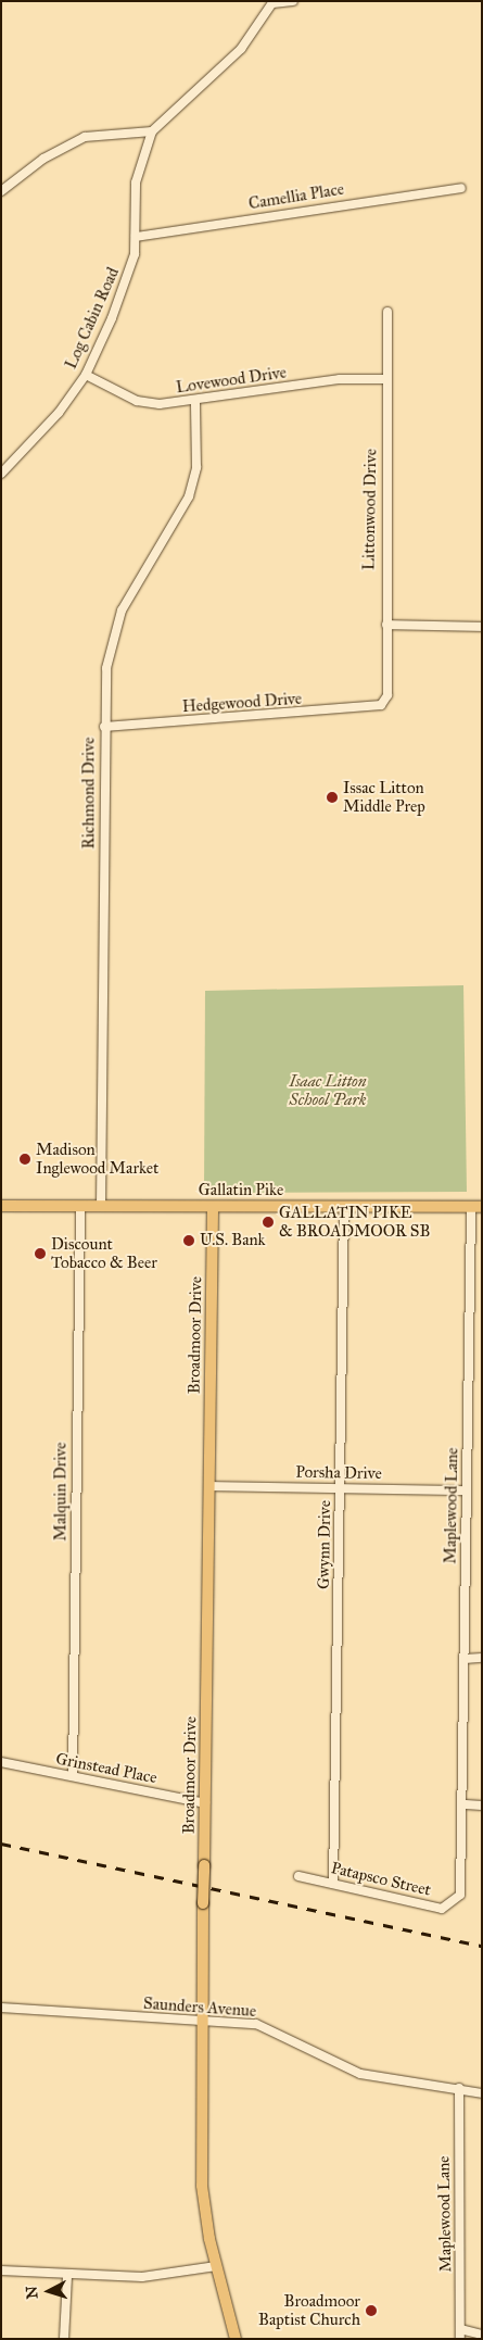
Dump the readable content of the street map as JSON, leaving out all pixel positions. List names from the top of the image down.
{
  "streets": {
    "main road": ["Gallatin Pike", "Broadmoor Drive"],
    "street": [
      "Camellia Place",
      "Log Cabin Road",
      "Lovewood Drive",
      "Littonwood Drive",
      "Hedgewood Drive",
      "Richmond Drive",
      "Porsha Drive",
      "Malquin Drive",
      "Maplewood Lane",
      "Gwynn Drive",
      "Grinstead Place",
      "Patapsco Street",
      "Saunders Avenue"
    ]
  },
  "crossings": [
    ["Camellia Place", "Log Cabin Road"],
    ["Log Cabin Road", "Lovewood Drive"],
    ["Lovewood Drive", "Littonwood Drive"],
    ["Lovewood Drive", "Richmond Drive"],
    ["Littonwood Drive", "Hedgewood Drive"],
    ["Hedgewood Drive", "Richmond Drive"],
    ["Richmond Drive", "Gallatin Pike"],
    ["Gallatin Pike", "Broadmoor Drive"],
    ["Gallatin Pike", "Malquin Drive"],
    ["Gallatin Pike", "Maplewood Lane"],
    ["Gallatin Pike", "Gwynn Drive"],
    ["Broadmoor Drive", "Porsha Drive"],
    ["Broadmoor Drive", "Grinstead Place"],
    ["Broadmoor Drive", "Saunders Avenue"],
    ["Porsha Drive", "Maplewood Lane"],
    ["Porsha Drive", "Gwynn Drive"],
    ["Malquin Drive", "Grinstead Place"],
    ["Maplewood Lane", "Patapsco Street"],
    ["Maplewood Lane", "Saunders Avenue"],
    ["Gwynn Drive", "Patapsco Street"]
  ],
  "parks": ["Isaac Litton School Park"],
  "places": [
    "Issac Litton Middle Prep",
    "Madison Inglewood Market",
    "GALLATIN PIKE & BROADMOOR SB",
    "U.S. Bank",
    "Discount Tobacco & Beer",
    "Broadmoor Baptist Church"
  ],
  "north": "left"
}
